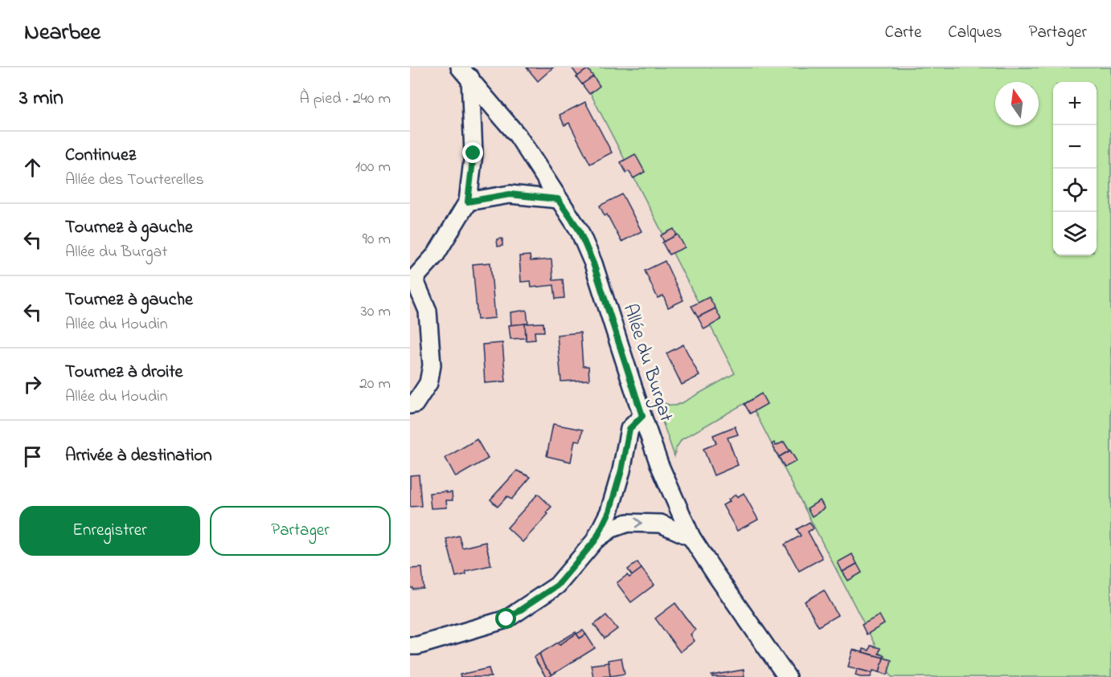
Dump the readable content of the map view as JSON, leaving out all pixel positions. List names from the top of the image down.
{
  "streets": {
    "street": ["Allée du Burgat"]
  },
  "north": "top",
  "page": {
    "header": "Nearbee",
    "nav": ["Carte", "Calques", "Partager"],
    "heading": ["3 min", "À pied · 240 m"],
    "map_buttons": ["+", "−"],
    "list": [
      ["Continuez", "Allée des Tourterelles", "100 m"],
      ["Tournez à gauche", "Allée du Burgat", "90 m"],
      ["Tournez à gauche", "Allée du Houdin", "30 m"],
      ["Tournez à droite", "Allée du Houdin", "20 m"],
      "Arrivée à destination"
    ],
    "buttons": ["Enregistrer", "Partager"]
  }
}
